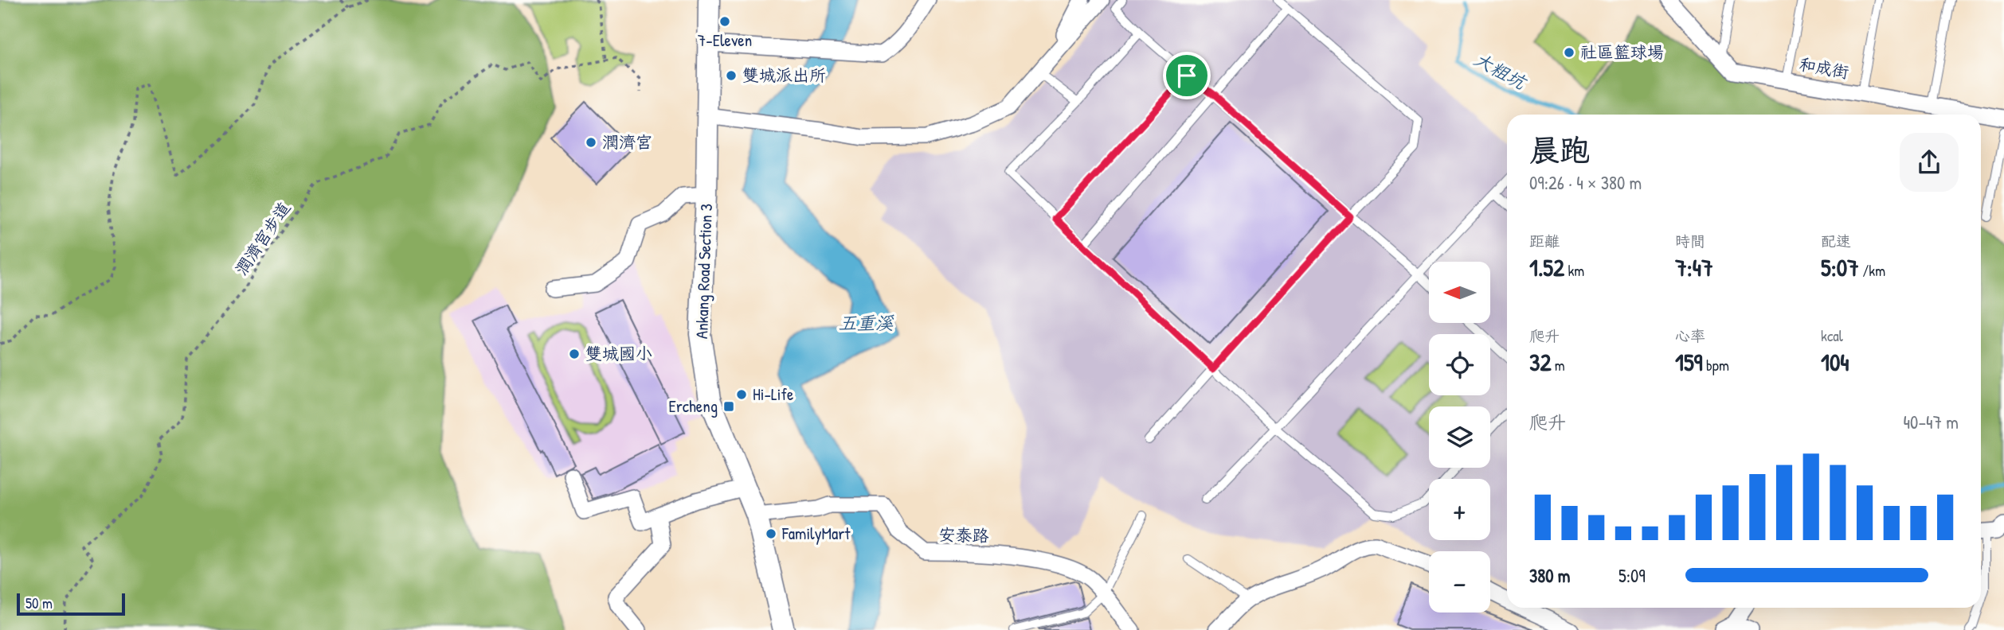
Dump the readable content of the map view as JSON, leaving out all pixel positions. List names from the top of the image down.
{
  "streets": {
    "main road": ["Ankang Road Section 3"],
    "street": ["和成街", "安泰路"],
    "path": ["潤濟宮步道"]
  },
  "crossings": [
    ["Ankang Road Section 3", "安泰路"]
  ],
  "water": ["大粗坑", "五重溪"],
  "places": {
    "other": [
      "7-Eleven",
      "社區籃球場",
      "雙城派出所",
      "潤濟宮",
      "雙城國小",
      "Hi-Life",
      "FamilyMart"
    ],
    "transit": ["Ercheng"]
  },
  "scale_bar": "50 m",
  "north": "left",
  "page": {
    "heading": ["晨跑", "09:26 · 4 × 380 m"],
    "stats": [
      ["距離", "1.52 km"],
      ["時間", "7:47"],
      ["配速", "5:07 /km"],
      ["爬升", "32 m"],
      ["心率", "159 bpm"],
      ["kcal", "104"]
    ],
    "map_buttons": ["+", "−"],
    "chart": ["爬升", "40–47 m"],
    "list": [
      {
        "name": "380 m",
        "note": "5:09"
      }
    ],
    "scale": "50 m"
  }
}
